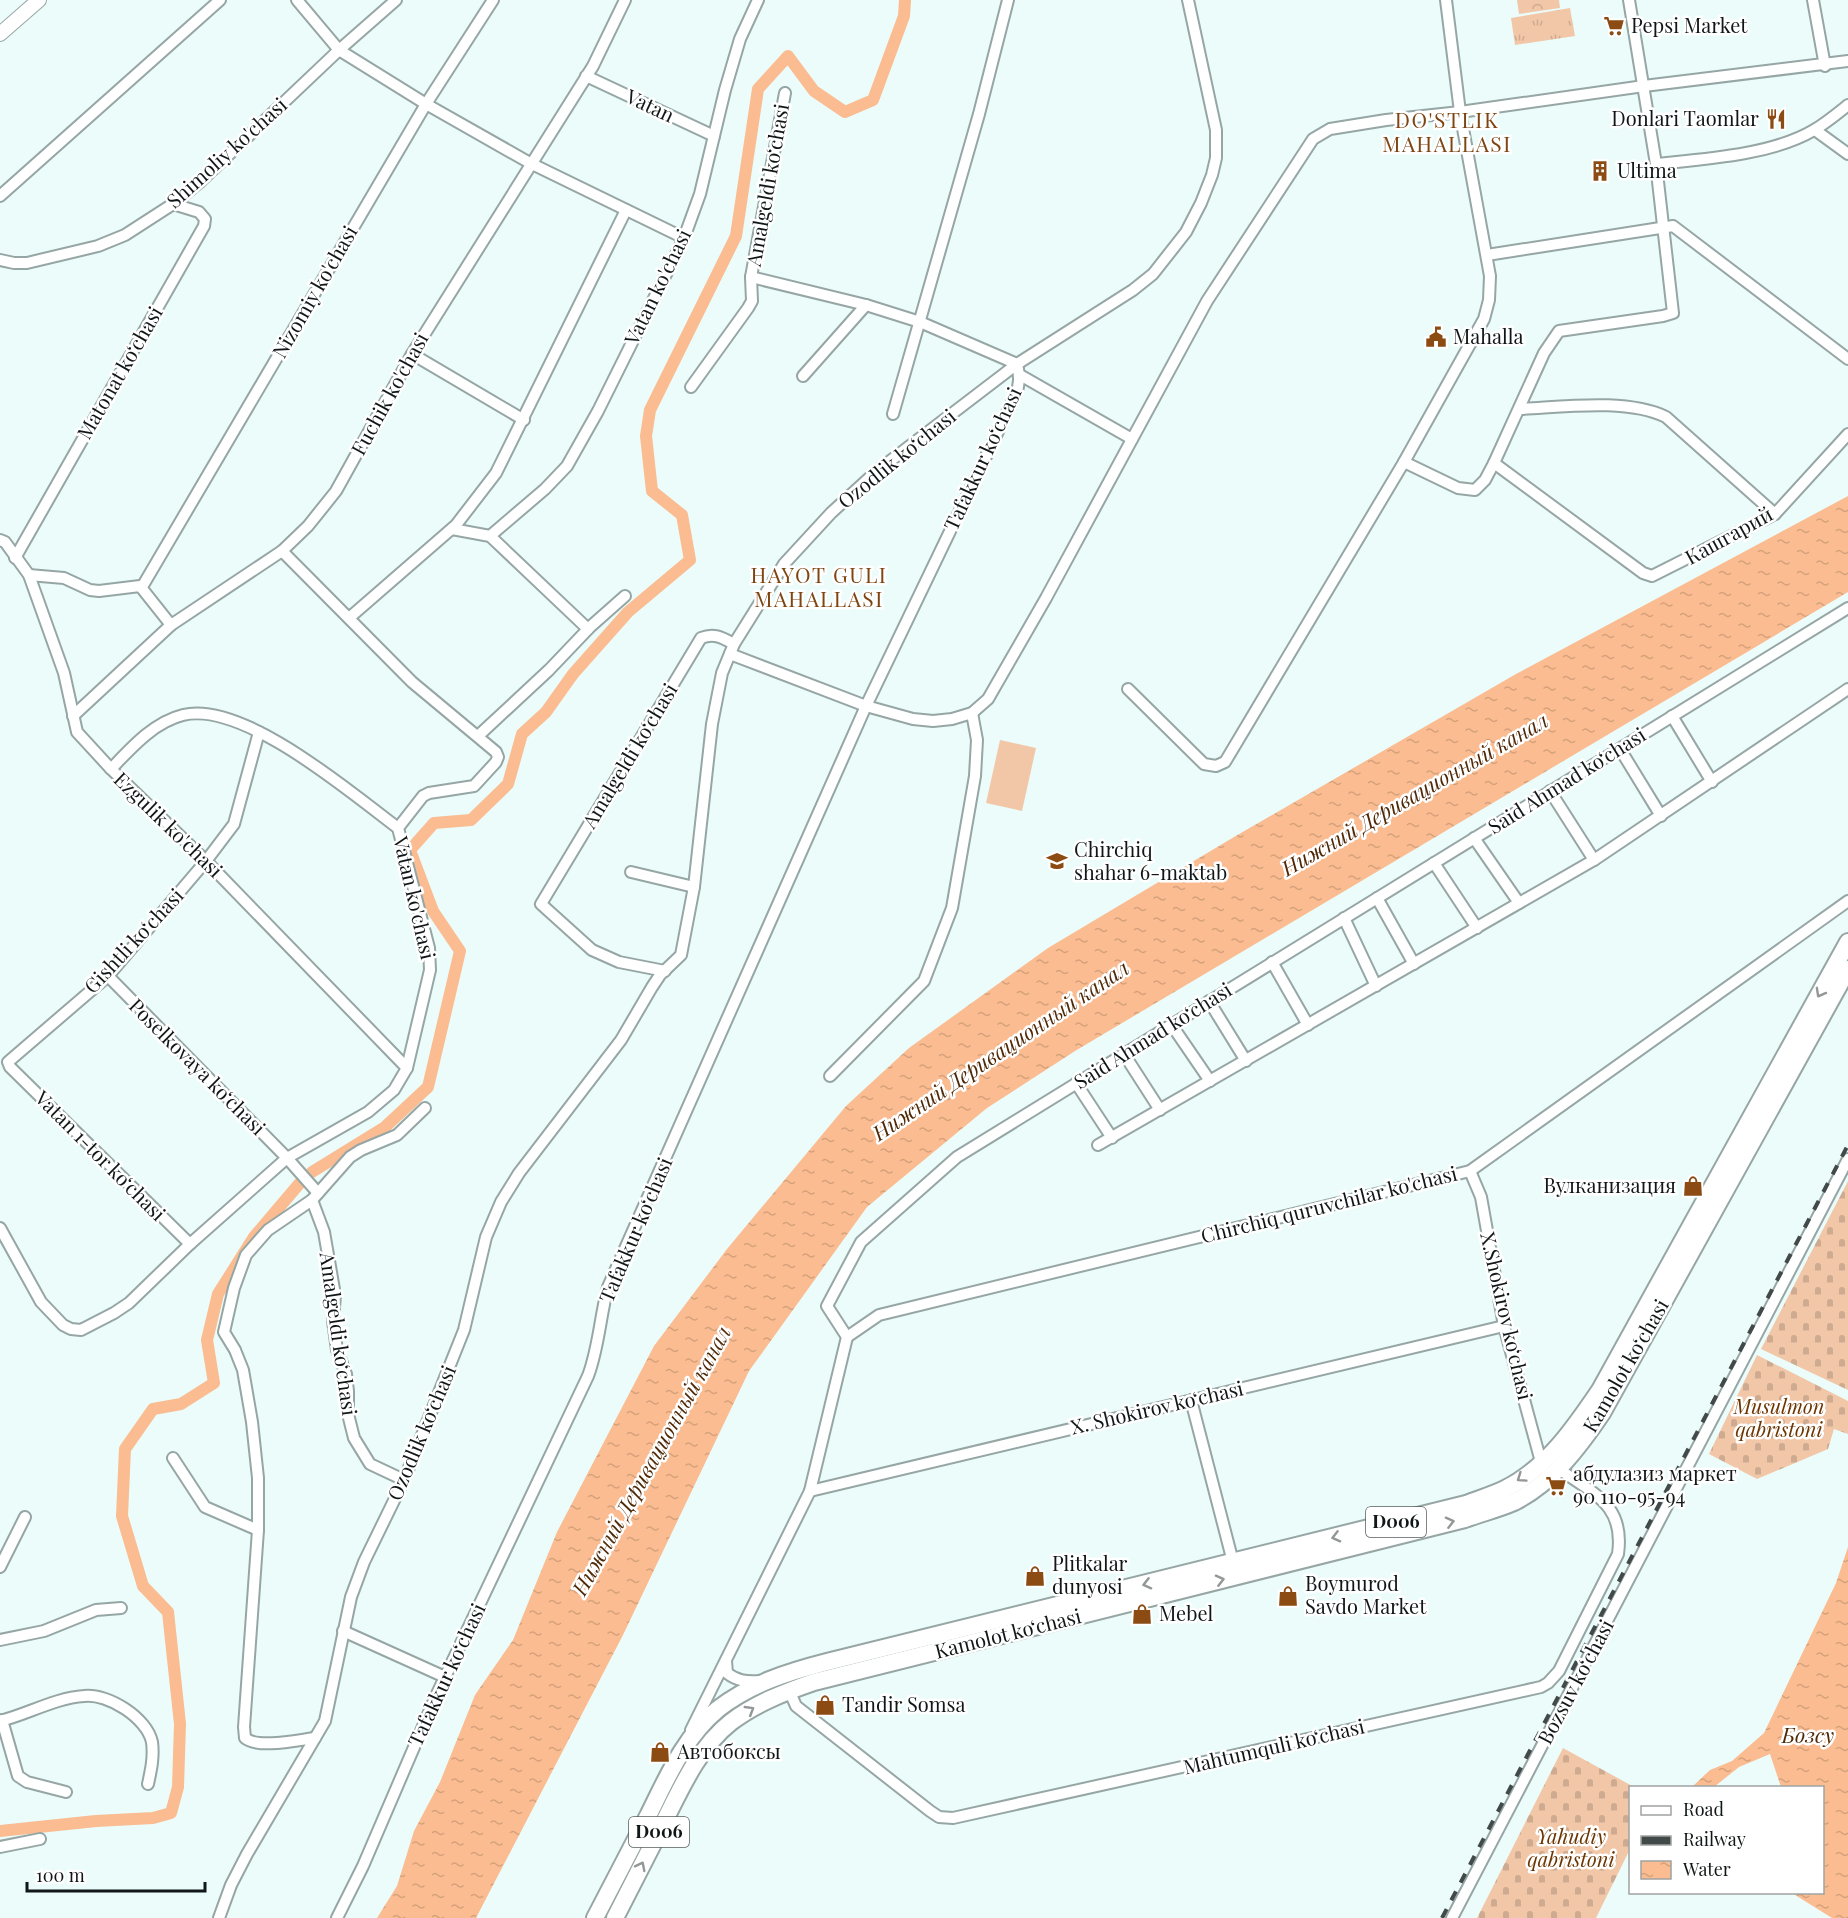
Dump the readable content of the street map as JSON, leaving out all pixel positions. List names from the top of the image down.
{
  "streets": {
    "main road": ["Kamolot ko‘chasi", "D006"],
    "street": [
      "Vatan",
      "Shimoliy ko'chasi",
      "Amalgeldi ko‘chasi",
      "Vatan ko'chasi",
      "Nizomiy ko'chasi",
      "Matonat ko‘chasi",
      "Fuchik ko'chasi",
      "Ozodlik ko‘chasi",
      "Tafakkur ko‘chasi",
      "Кашгарий",
      "Said Ahmad ko‘chasi",
      "Ezgulik ko'chasi",
      "Gishtli ko‘chasi",
      "Poselkovaya ko‘chasi",
      "Vatan 1-tor ko‘chasi",
      "Chirchiq quruvchilar ko'chasi",
      "X.Shokirov ko‘chasi",
      "X. Shokirov ko‘chasi",
      "Bozsuv ko‘chasi",
      "Mahtumquli ko‘chasi"
    ]
  },
  "crossings": [
    ["Vatan", "Vatan ko'chasi"],
    ["Vatan", "Fuchik ko'chasi"],
    ["Shimoliy ko'chasi", "Matonat ko‘chasi"],
    ["Amalgeldi ko‘chasi", "Ozodlik ko‘chasi"],
    ["Amalgeldi ko‘chasi", "Poselkovaya ko‘chasi"],
    ["Vatan ko'chasi", "Fuchik ko'chasi"],
    ["Vatan ko'chasi", "Ezgulik ko'chasi"],
    ["Vatan ko'chasi", "Poselkovaya ko‘chasi"],
    ["Vatan ko'chasi", "Vatan 1-tor ko‘chasi"],
    ["Matonat ko‘chasi", "Ezgulik ko'chasi"],
    ["Fuchik ko'chasi", "Ezgulik ko'chasi"],
    ["Ozodlik ko‘chasi", "Tafakkur ko‘chasi"],
    ["Said Ahmad ko‘chasi", "Chirchiq quruvchilar ko'chasi"],
    ["Ezgulik ko'chasi", "Gishtli ko‘chasi"],
    ["Gishtli ko‘chasi", "Poselkovaya ko‘chasi"],
    ["Gishtli ko‘chasi", "Vatan 1-tor ko‘chasi"],
    ["Chirchiq quruvchilar ko'chasi", "X.Shokirov ko‘chasi"],
    ["X.Shokirov ko‘chasi", "X. Shokirov ko‘chasi"],
    ["X.Shokirov ko‘chasi", "D006"],
    ["Kamolot ko‘chasi", "D006"],
    ["Kamolot ko‘chasi", "Mahtumquli ko‘chasi"]
  ],
  "districts": ["DO'STLIK MAHALLASI", "HAYOT GULI MAHALLASI"],
  "water": ["Нижний Деривационный канал", "Бозсу"],
  "parks": ["Musulmon qabristoni", "Yahudiy qabristoni"],
  "places": {
    "supermarket": ["Pepsi Market", "абдулазиз маркет 90 110-95-94"],
    "restaurant": ["Donlari Taomlar"],
    "building": ["Ultima"],
    "public building": ["Mahalla"],
    "school or university": ["Chirchiq shahar 6-maktab"],
    "shop": [
      "Вулканизация",
      "Plitkalar dunyosi",
      "Boymurod Savdo Market",
      "Mebel",
      "Tandir Somsa",
      "Автобоксы"
    ]
  },
  "legend": ["Road", "Railway", "Water"],
  "scale_bar": "100 m"
}
